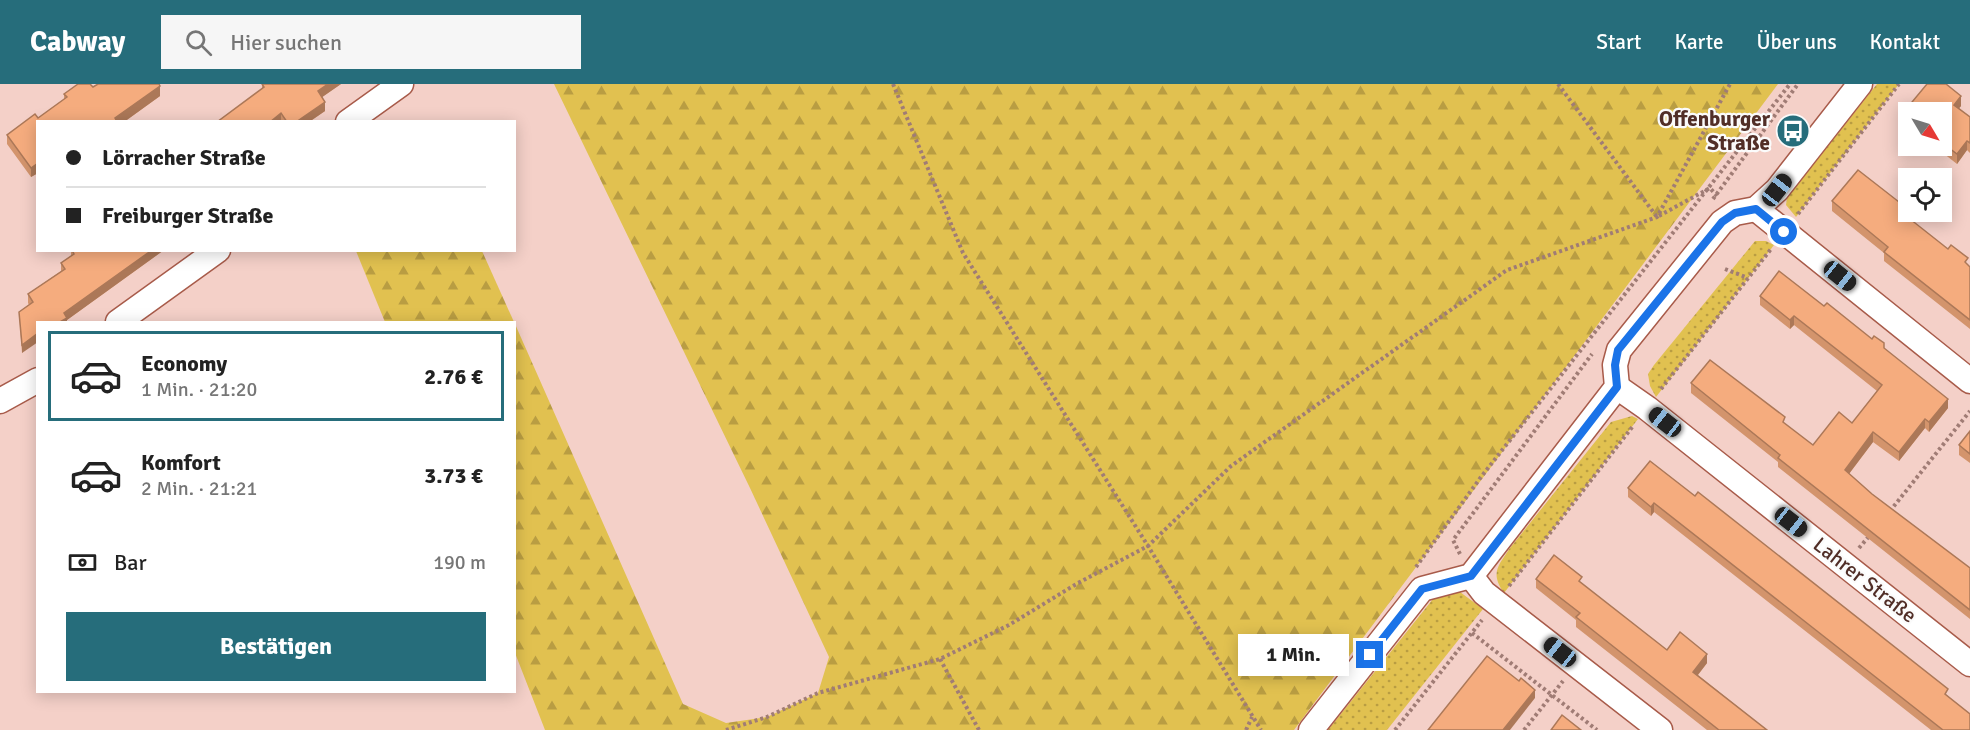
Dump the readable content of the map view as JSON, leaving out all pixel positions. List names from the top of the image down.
{
  "streets": {
    "street": ["Lahrer Straße"]
  },
  "places": {
    "bus stop": ["Offenburger Straße"]
  },
  "north": "bottom right",
  "page": {
    "header": "Cabway",
    "search": "Hier suchen",
    "nav": [
      "Start",
      "Karte",
      "Über uns",
      "Kontakt"
    ],
    "banner": ["Lörracher Straße", "Freiburger Straße"],
    "list": [
      {
        "name": "Economy",
        "note": "1 Min. · 21:20",
        "value": "2.76 €"
      },
      {
        "name": "Komfort",
        "note": "2 Min. · 21:21",
        "value": "3.73 €"
      }
    ],
    "pay": ["Bar", "190 m"],
    "buttons": "Bestätigen",
    "bubble": "1 Min."
  }
}
